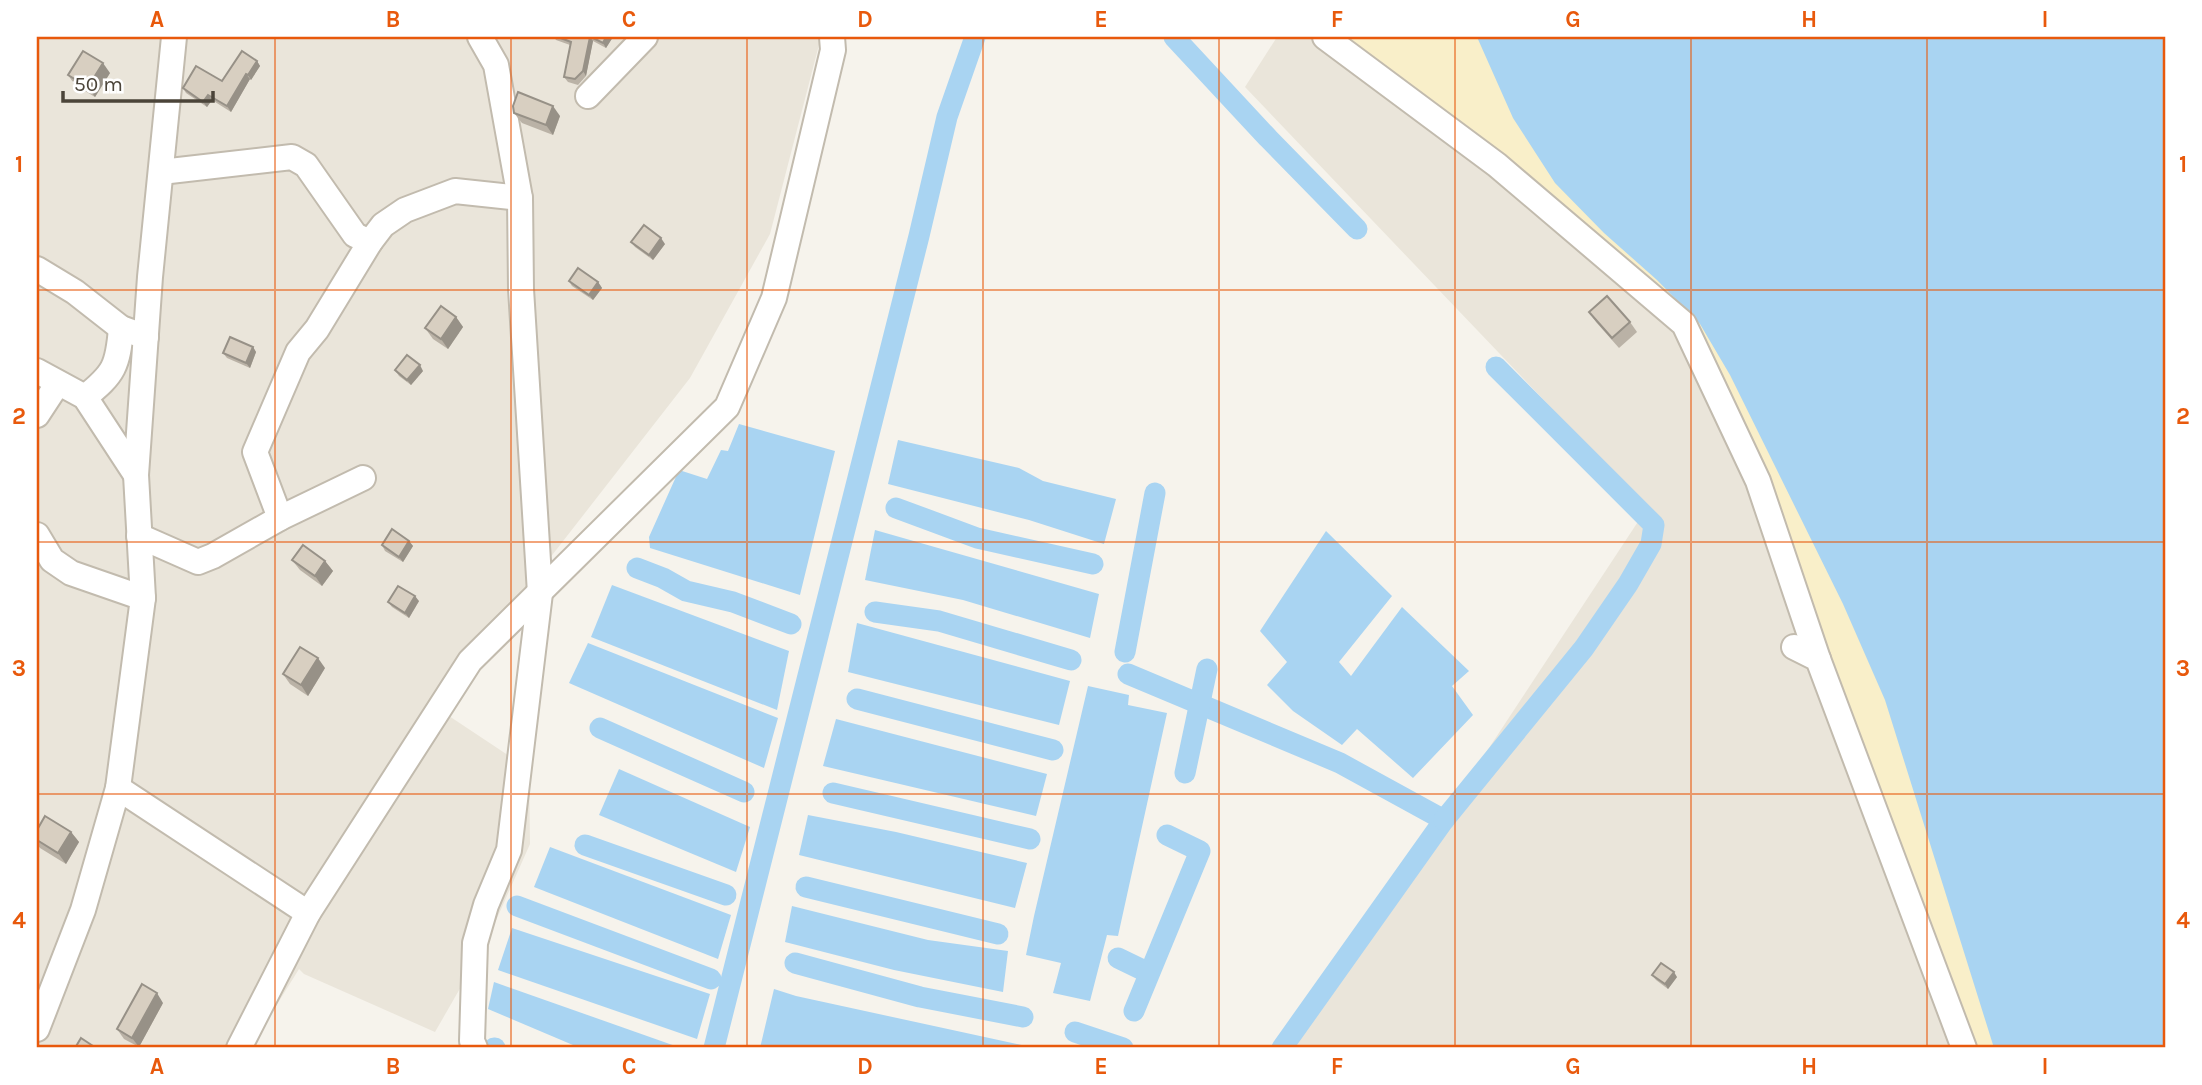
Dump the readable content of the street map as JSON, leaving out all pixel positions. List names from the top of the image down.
{
  "scale_bar": "50 m",
  "grid": {
    "columns": [
      "A",
      "B",
      "C",
      "D",
      "E",
      "F",
      "G",
      "H",
      "I"
    ],
    "rows": [
      "1",
      "2",
      "3",
      "4"
    ]
  }
}
